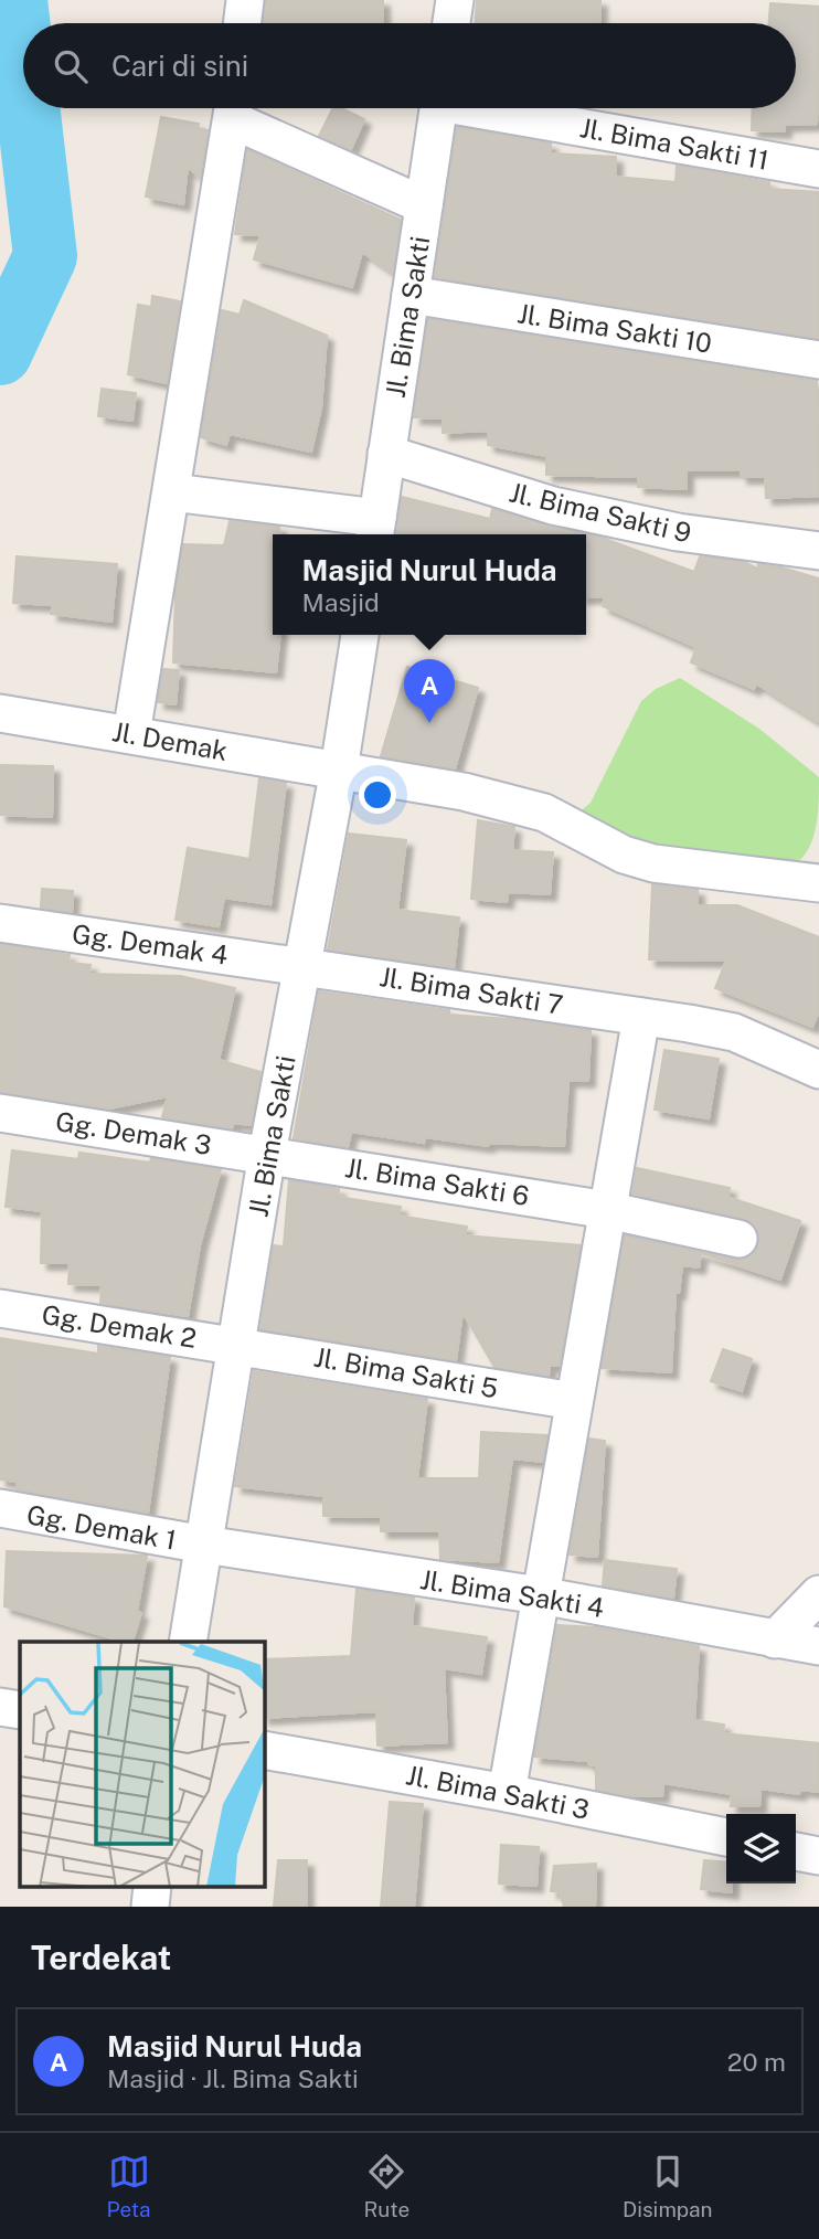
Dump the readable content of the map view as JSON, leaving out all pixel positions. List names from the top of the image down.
{
  "streets": {
    "street": [
      "Jl. Bima Sakti 11",
      "Jl. Bima Sakti",
      "Jl. Bima Sakti 10",
      "Jl. Bima Sakti 9",
      "Jl. Demak",
      "Gg. Demak 4",
      "Jl. Bima Sakti 7",
      "Gg. Demak 3",
      "Jl. Bima Sakti 6",
      "Gg. Demak 2",
      "Jl. Bima Sakti 5",
      "Gg. Demak 1",
      "Jl. Bima Sakti 4",
      "Jl. Bima Sakti 3"
    ]
  },
  "crossings": [
    ["Jl. Bima Sakti", "Jl. Bima Sakti 10"],
    ["Jl. Bima Sakti", "Jl. Bima Sakti 9"],
    ["Jl. Bima Sakti", "Jl. Demak"],
    ["Jl. Bima Sakti", "Gg. Demak 4"],
    ["Jl. Bima Sakti", "Jl. Bima Sakti 7"],
    ["Jl. Bima Sakti", "Gg. Demak 3"],
    ["Jl. Bima Sakti", "Jl. Bima Sakti 6"],
    ["Jl. Bima Sakti", "Gg. Demak 2"],
    ["Jl. Bima Sakti", "Jl. Bima Sakti 5"],
    ["Jl. Bima Sakti", "Gg. Demak 1"],
    ["Jl. Bima Sakti", "Jl. Bima Sakti 4"],
    ["Gg. Demak 4", "Jl. Bima Sakti 7"],
    ["Gg. Demak 3", "Jl. Bima Sakti 6"],
    ["Gg. Demak 2", "Jl. Bima Sakti 5"],
    ["Gg. Demak 1", "Jl. Bima Sakti 4"]
  ],
  "page": {
    "search": "Cari di sini",
    "popup": ["Masjid Nurul Huda", "Masjid"],
    "pins": "A",
    "heading": "Terdekat",
    "list": [
      {
        "mark": "A",
        "name": "Masjid Nurul Huda",
        "note": "Masjid · Jl. Bima Sakti",
        "value": "20 m"
      }
    ],
    "nav": ["Peta", "Rute", "Disimpan"]
  }
}
